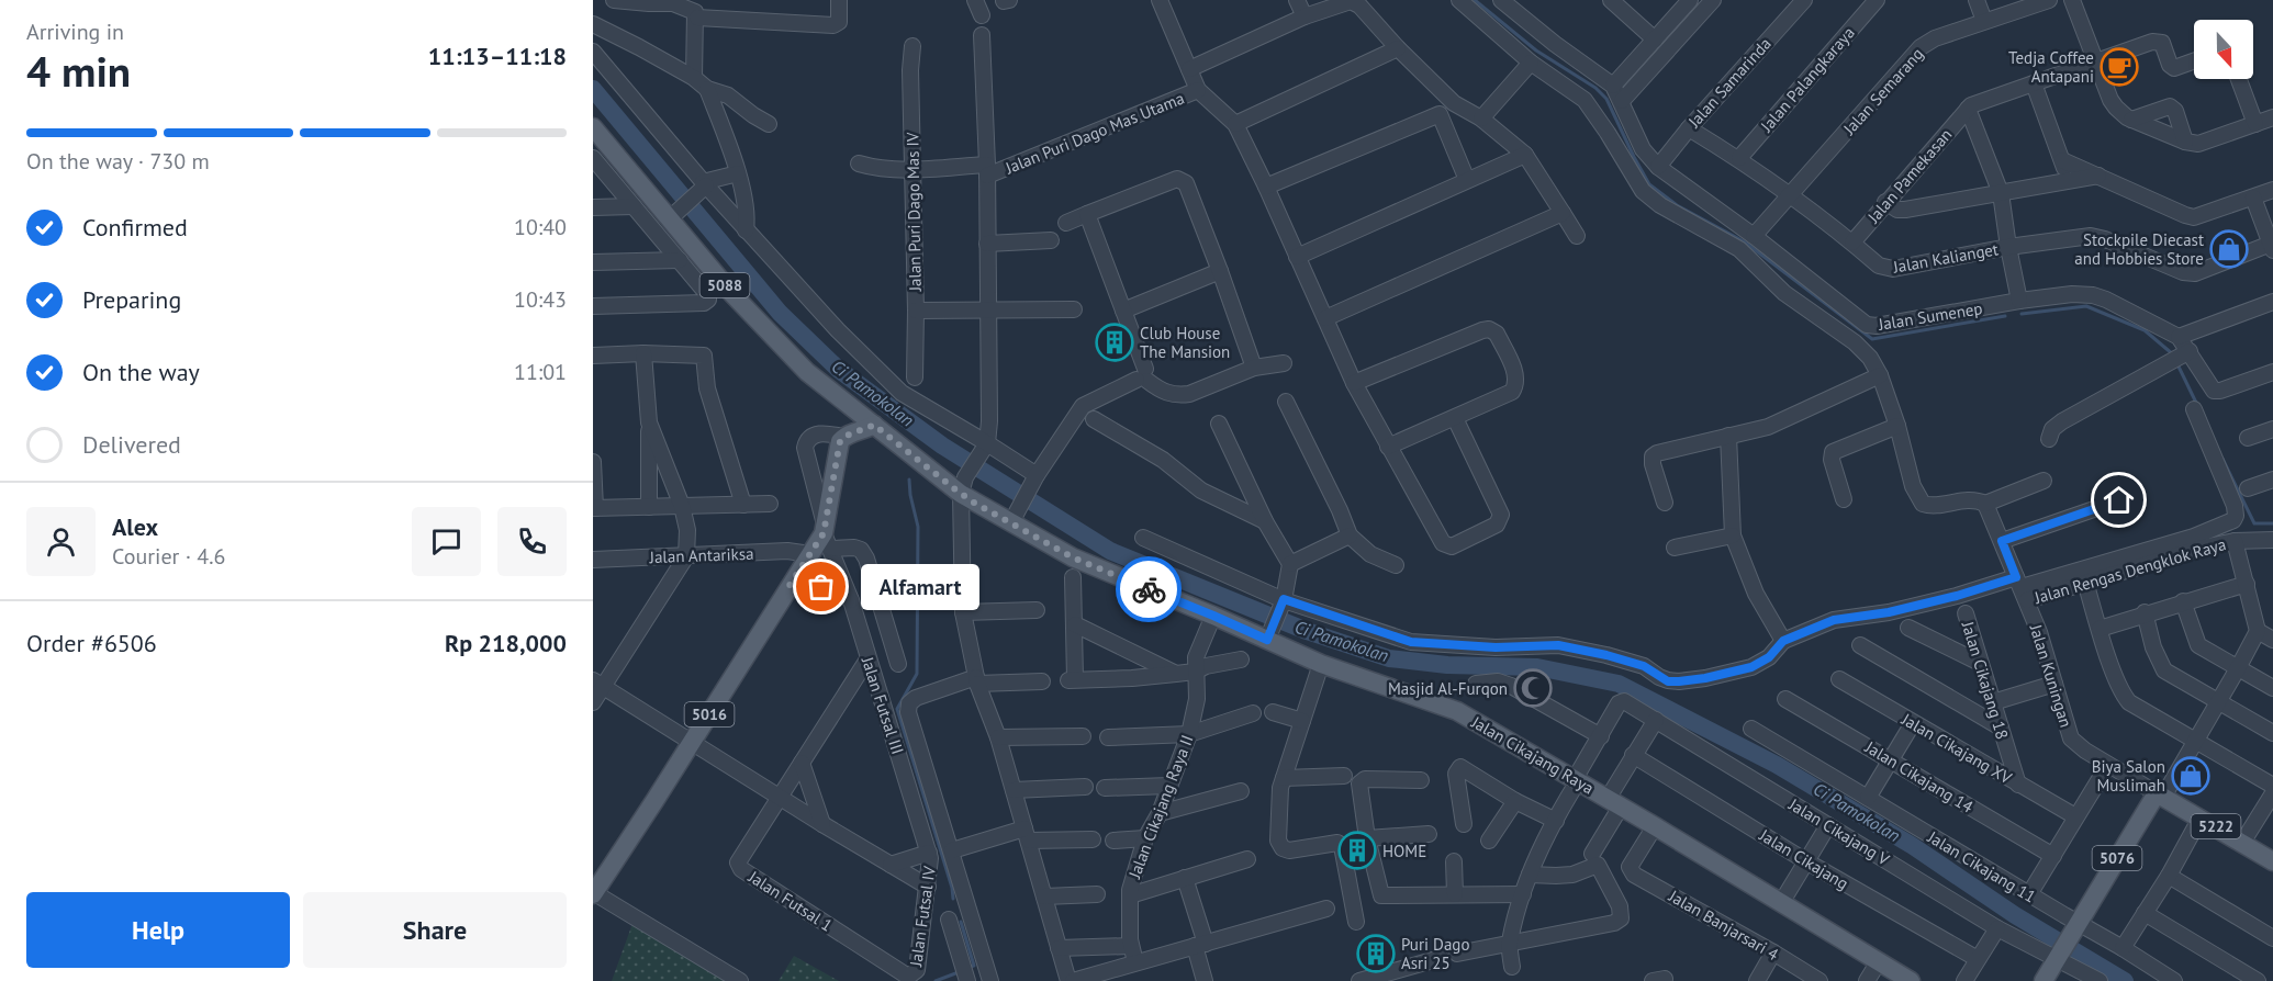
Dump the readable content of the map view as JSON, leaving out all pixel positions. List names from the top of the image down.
{
  "streets": {
    "main road": [
      "5088",
      "Jalan Kuningan",
      "5016",
      "Jalan Cikajang Raya",
      "5222",
      "5076"
    ],
    "street": [
      "Jalan Palangkaraya",
      "Jalan Samarinda",
      "Jalan Semarang",
      "Jalan Puri Dago Mas Utama",
      "Jalan Pamekasan",
      "Jalan Puri Dago Mas IV",
      "Jalan Kalianget",
      "Jalan Sumenep",
      "Jalan Antariksa",
      "Jalan Rengas Dengklok Raya",
      "Jalan Cikajang 18",
      "Jalan Futsal III",
      "Jalan Cikajang XV",
      "Jalan Cikajang 14",
      "Jalan Cikajang Raya II",
      "Jalan Cikajang V",
      "Jalan Cikajang",
      "Jalan Cikajang 11",
      "Jalan Futsal 1",
      "Jalan Futsal IV",
      "Jalan Banjarsari 4"
    ]
  },
  "crossings": [
    ["Jalan Palangkaraya", "Jalan Kalianget"],
    ["Jalan Samarinda", "Jalan Kalianget"],
    ["Jalan Samarinda", "Jalan Sumenep"],
    ["Jalan Semarang", "Jalan Kalianget"],
    ["Jalan Semarang", "Jalan Sumenep"],
    ["Jalan Puri Dago Mas Utama", "Jalan Cikajang Raya"],
    ["Jalan Pamekasan", "Jalan Kalianget"],
    ["Jalan Pamekasan", "Jalan Sumenep"],
    ["Jalan Antariksa", "5016"],
    ["Jalan Rengas Dengklok Raya", "Jalan Kuningan"],
    ["Jalan Kuningan", "5076"],
    ["Jalan Cikajang 18", "Jalan Cikajang XV"],
    ["Jalan Futsal III", "5016"],
    ["Jalan Futsal III", "Jalan Futsal IV"],
    ["Jalan Cikajang Raya", "Jalan Cikajang Raya II"],
    ["Jalan Cikajang Raya", "Jalan Banjarsari 4"],
    ["Jalan Cikajang V", "5076"],
    ["5076", "Jalan Cikajang 11"],
    ["Jalan Futsal 1", "Jalan Futsal IV"]
  ],
  "water": ["Ci Pamokolan"],
  "places": {
    "cafe": ["Tedja Coffee Antapani"],
    "shop": ["Stockpile Diecast and Hobbies Store", "Biya Salon Muslimah"],
    "building": ["Club House The Mansion", "HOME", "Puri Dago Asri 25"],
    "other": ["Alfamart"],
    "mosque": ["Masjid Al-Furqon"]
  },
  "north": "bottom",
  "page": {
    "heading": ["4 min", "Arriving in", "11:13–11:18"],
    "panel": [
      "Alex",
      "Courier · 4.6",
      "Order #6506",
      "Rp 218,000"
    ],
    "bar": "On the way · 730 m",
    "list": [
      ["Confirmed", "10:40"],
      ["Preparing", "10:43"],
      ["On the way", "11:01"],
      "Delivered"
    ],
    "bubble": "Alfamart",
    "buttons": ["Help", "Share"]
  }
}
